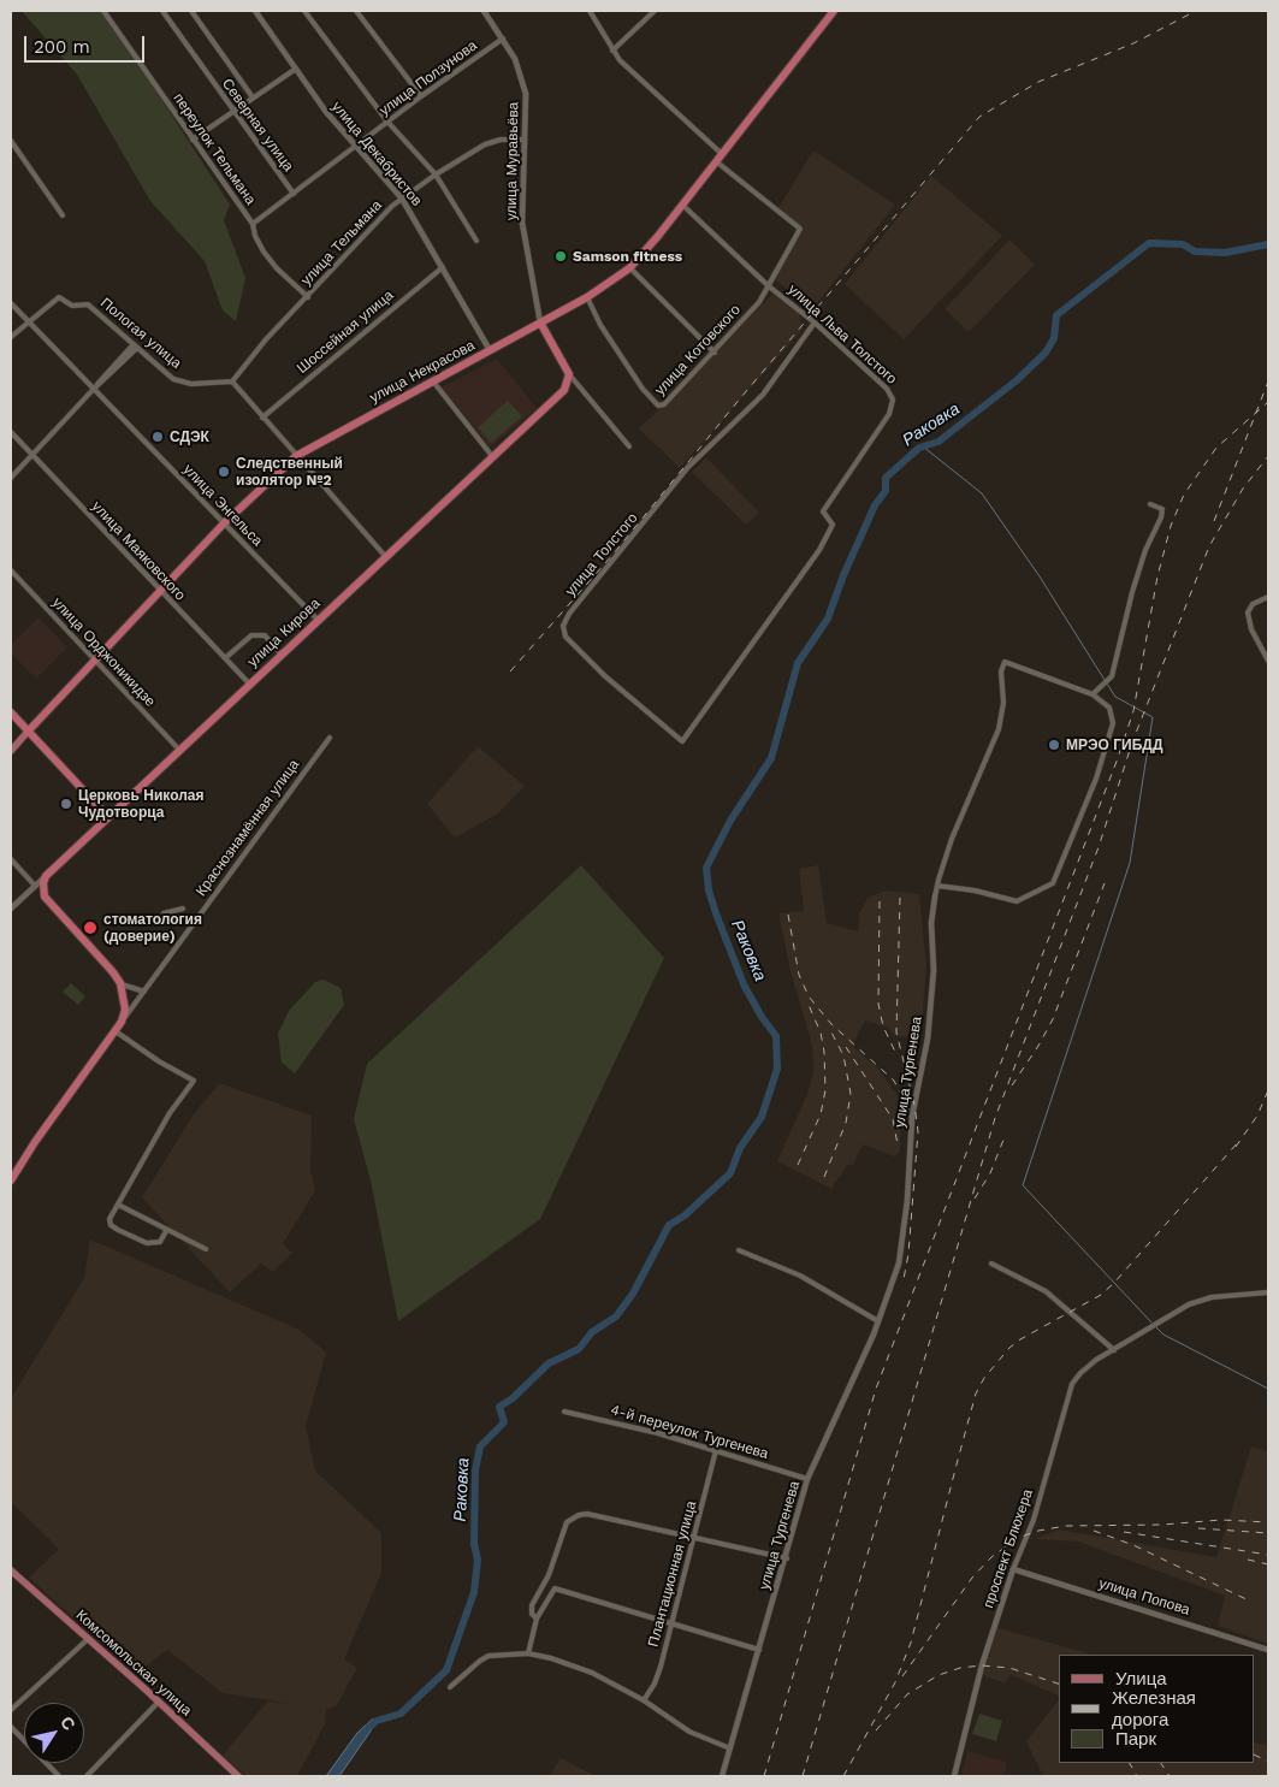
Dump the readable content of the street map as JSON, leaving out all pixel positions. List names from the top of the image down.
{
  "streets": {
    "highway": ["улица Некрасова", "улица Кирова", "Краснознамённая улица"],
    "main road": ["Комсомольская улица"],
    "street": [
      "улица Ползунова",
      "Северная улица",
      "переулок Тельмана",
      "улица Декабристов",
      "улица Муравьёва",
      "улица Тельмана",
      "Шоссейная улица",
      "Пологая улица",
      "улица Льва Толстого",
      "улица Котовского",
      "улица Энгельса",
      "улица Маяковского",
      "улица Толстого",
      "улица Орджоникидзе",
      "улица Тургенева",
      "4-й переулок Тургенева",
      "проспект Блюхера",
      "Плантационная улица",
      "улица Попова"
    ]
  },
  "crossings": [
    ["улица Ползунова", "Северная улица"],
    ["улица Ползунова", "переулок Тельмана"],
    ["улица Ползунова", "улица Декабристов"],
    ["улица Ползунова", "улица Муравьёва"],
    ["переулок Тельмана", "улица Тельмана"],
    ["улица Декабристов", "улица Тельмана"],
    ["улица Декабристов", "Шоссейная улица"],
    ["улица Декабристов", "улица Некрасова"],
    ["улица Муравьёва", "улица Тельмана"],
    ["улица Муравьёва", "улица Некрасова"],
    ["улица Тельмана", "Пологая улица"],
    ["Пологая улица", "улица Энгельса"],
    ["улица Льва Толстого", "улица Котовского"],
    ["улица Льва Толстого", "улица Некрасова"],
    ["улица Льва Толстого", "улица Толстого"],
    ["улица Котовского", "улица Некрасова"],
    ["улица Некрасова", "улица Энгельса"],
    ["улица Некрасова", "улица Маяковского"],
    ["улица Некрасова", "улица Орджоникидзе"],
    ["улица Энгельса", "улица Кирова"],
    ["улица Маяковского", "улица Кирова"],
    ["улица Кирова", "улица Орджоникидзе"],
    ["улица Тургенева", "4-й переулок Тургенева"],
    ["4-й переулок Тургенева", "Плантационная улица"],
    ["проспект Блюхера", "улица Попова"]
  ],
  "water": ["Раковка"],
  "places": [
    "Samson fitness",
    "СДЭК",
    "Следственный изолятор №2",
    "МРЭО ГИБДД",
    "Церковь Николая Чудотворца",
    "стоматология (доверие)"
  ],
  "legend": ["Улица", "Железная дорога", "Парк"],
  "scale_bar": "200 m",
  "north": "top right"
}
